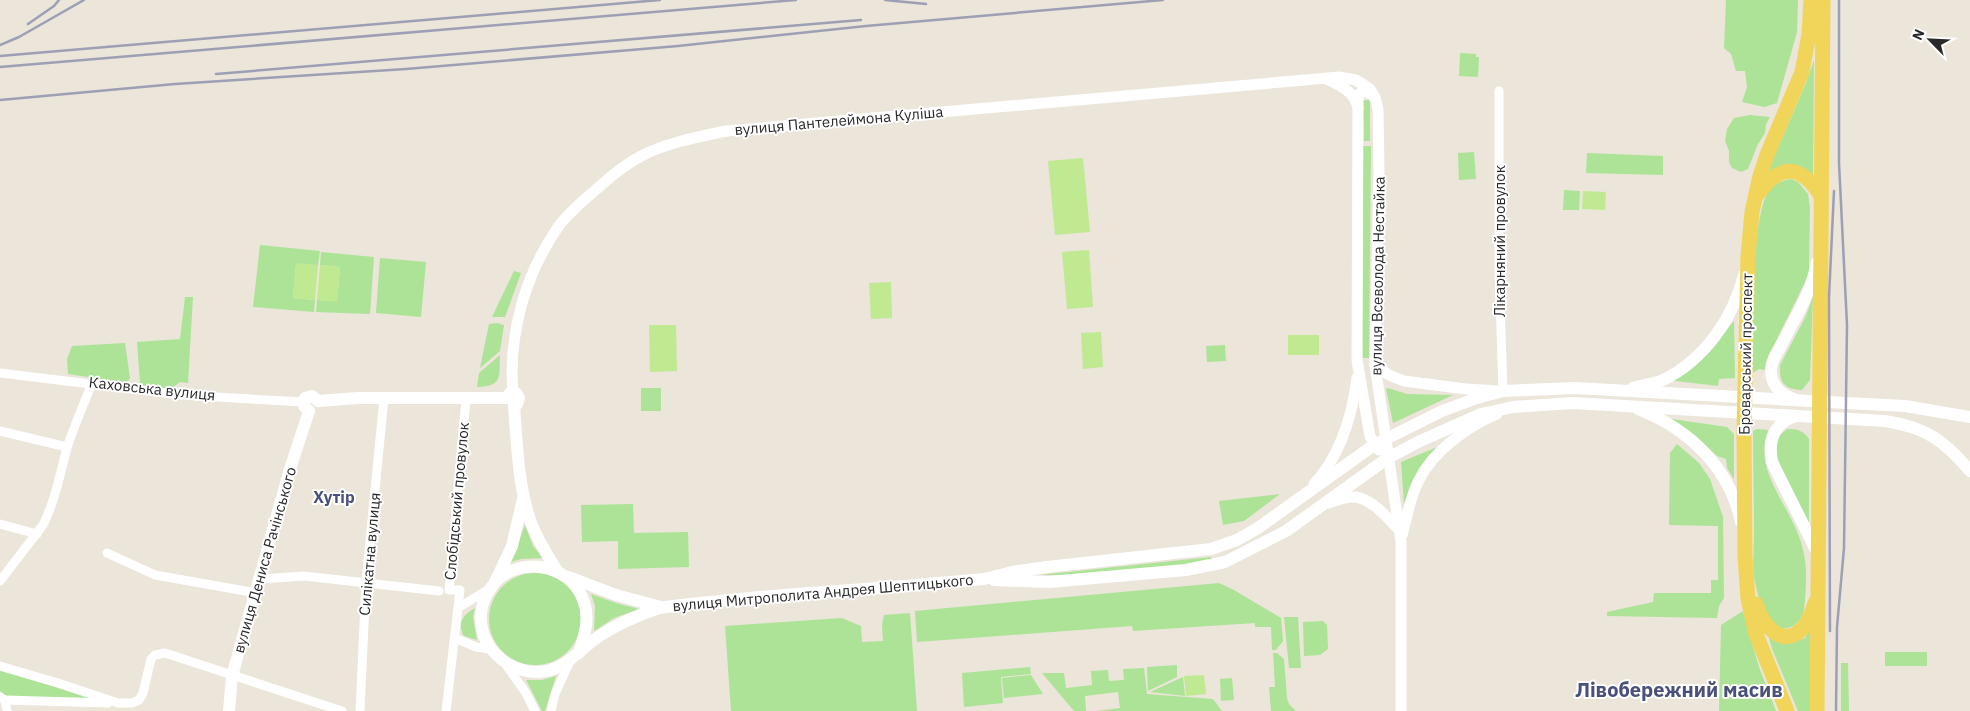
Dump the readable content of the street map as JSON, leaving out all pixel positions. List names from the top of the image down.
{
  "streets": {
    "main road": [
      "вулиця Пантелеймона Куліша",
      "Броварський проспект",
      "Каховська вулиця",
      "вулиця Дениса Рачінського",
      "вулиця Митрополита Андрея Шептицького"
    ],
    "street": [
      "Лікарняний провулок",
      "вулиця Всеволода Нестайка",
      "Слобідський провулок",
      "Силікатна вулиця"
    ]
  },
  "crossings": [
    ["вулиця Пантелеймона Куліша", "вулиця Всеволода Нестайка"],
    ["вулиця Пантелеймона Куліша", "Каховська вулиця"],
    ["вулиця Пантелеймона Куліша", "вулиця Митрополита Андрея Шептицького"],
    ["Лікарняний провулок", "вулиця Митрополита Андрея Шептицького"],
    ["вулиця Всеволода Нестайка", "вулиця Митрополита Андрея Шептицького"],
    ["Каховська вулиця", "Слобідський провулок"],
    ["Каховська вулиця", "Силікатна вулиця"],
    ["Каховська вулиця", "вулиця Дениса Рачінського"]
  ],
  "districts": ["Хутір", "Лівобережний масив"],
  "north": "top left"
}
